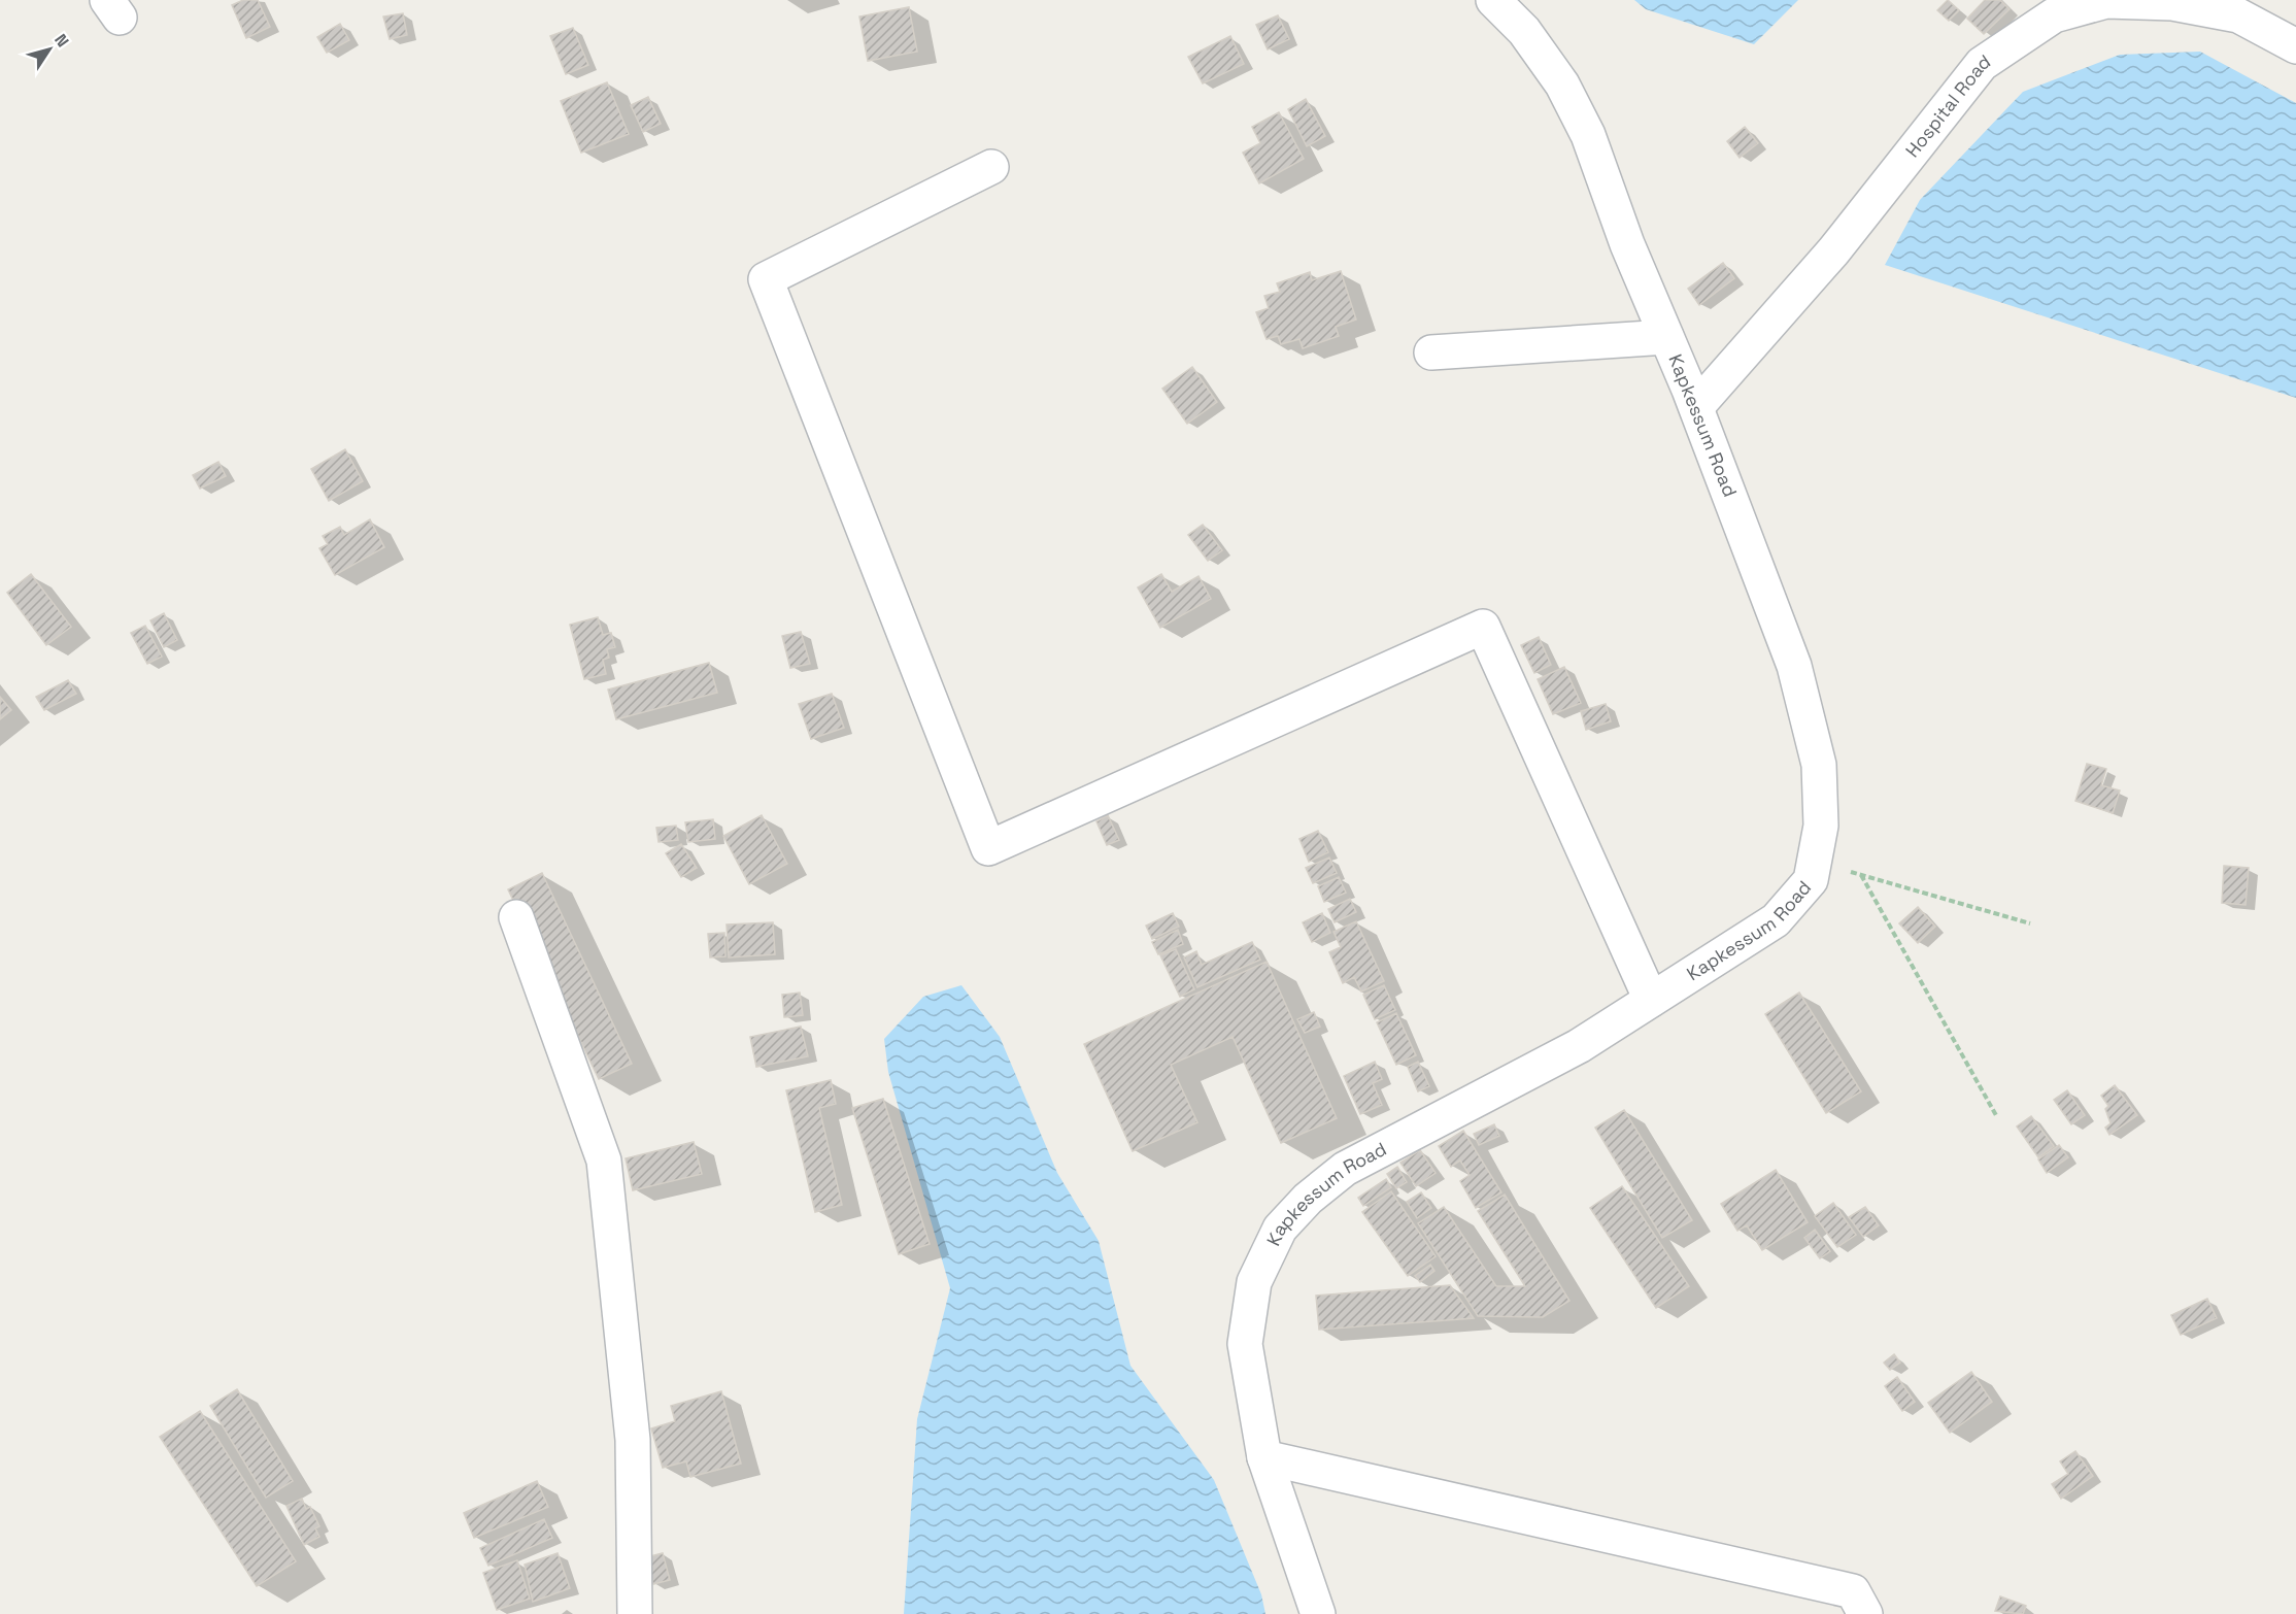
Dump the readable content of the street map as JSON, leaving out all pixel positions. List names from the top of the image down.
{
  "streets": {
    "street": ["Hospital Road", "Kapkessum Road"]
  },
  "crossings": [
    ["Hospital Road", "Kapkessum Road"]
  ],
  "north": "top right"
}
